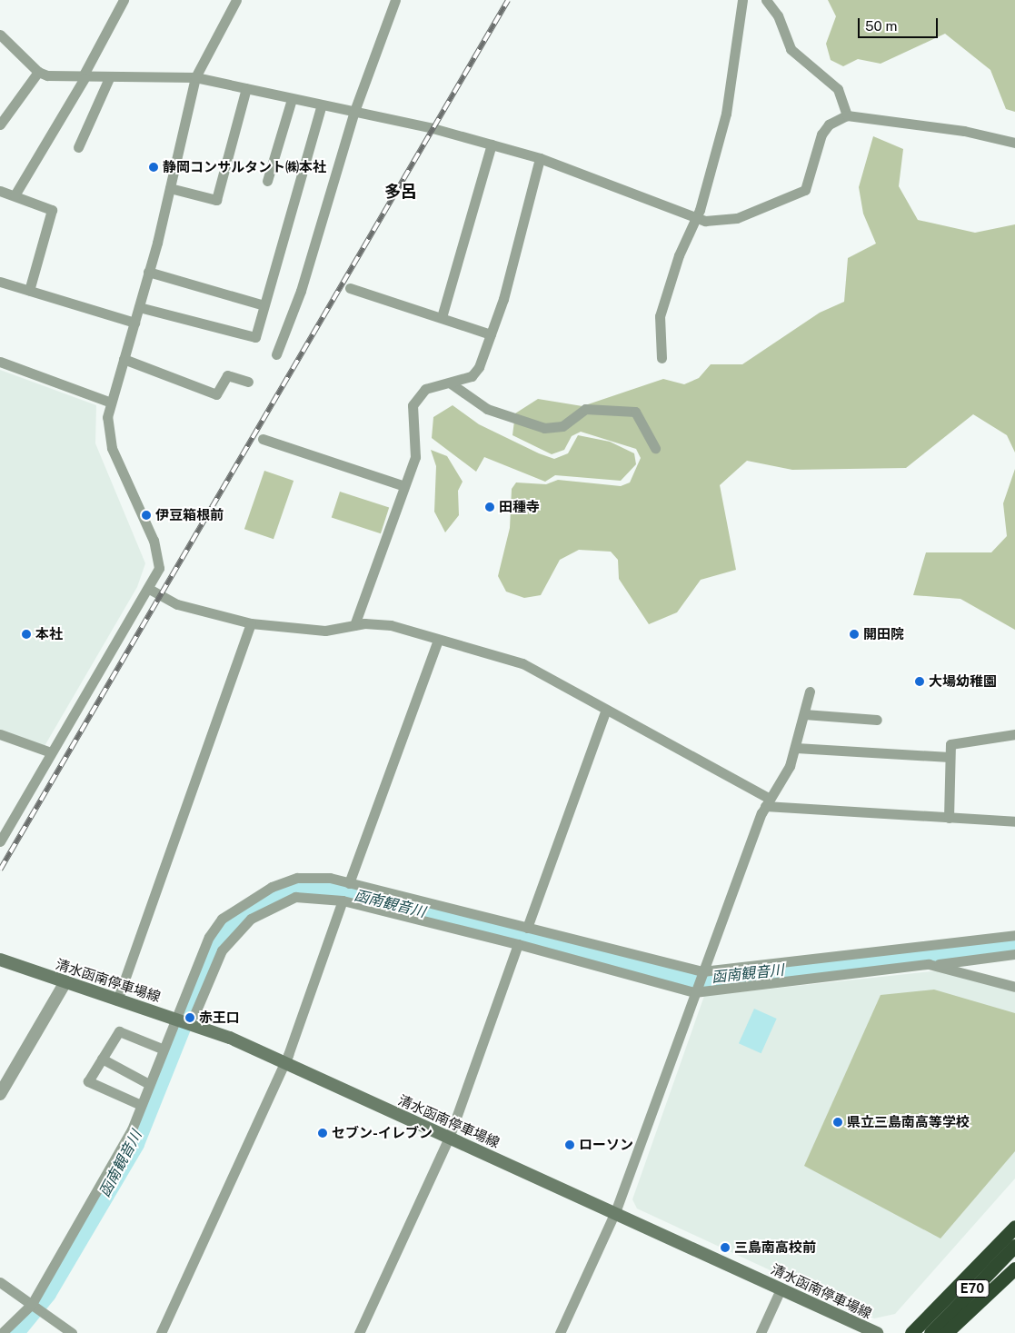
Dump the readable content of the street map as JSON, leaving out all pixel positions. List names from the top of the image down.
{
  "streets": {
    "highway": ["E70"],
    "main road": ["清水函南停車場線"]
  },
  "districts": ["多呂"],
  "water": ["函南観音川"],
  "places": [
    "静岡コンサルタント㈱本社",
    "田種寺",
    "伊豆箱根前",
    "本社",
    "開田院",
    "大場幼稚園",
    "赤王口",
    "県立三島南高等学校",
    "セブン-イレブン",
    "ローソン",
    "三島南高校前"
  ],
  "scale_bar": "50 m"
}
